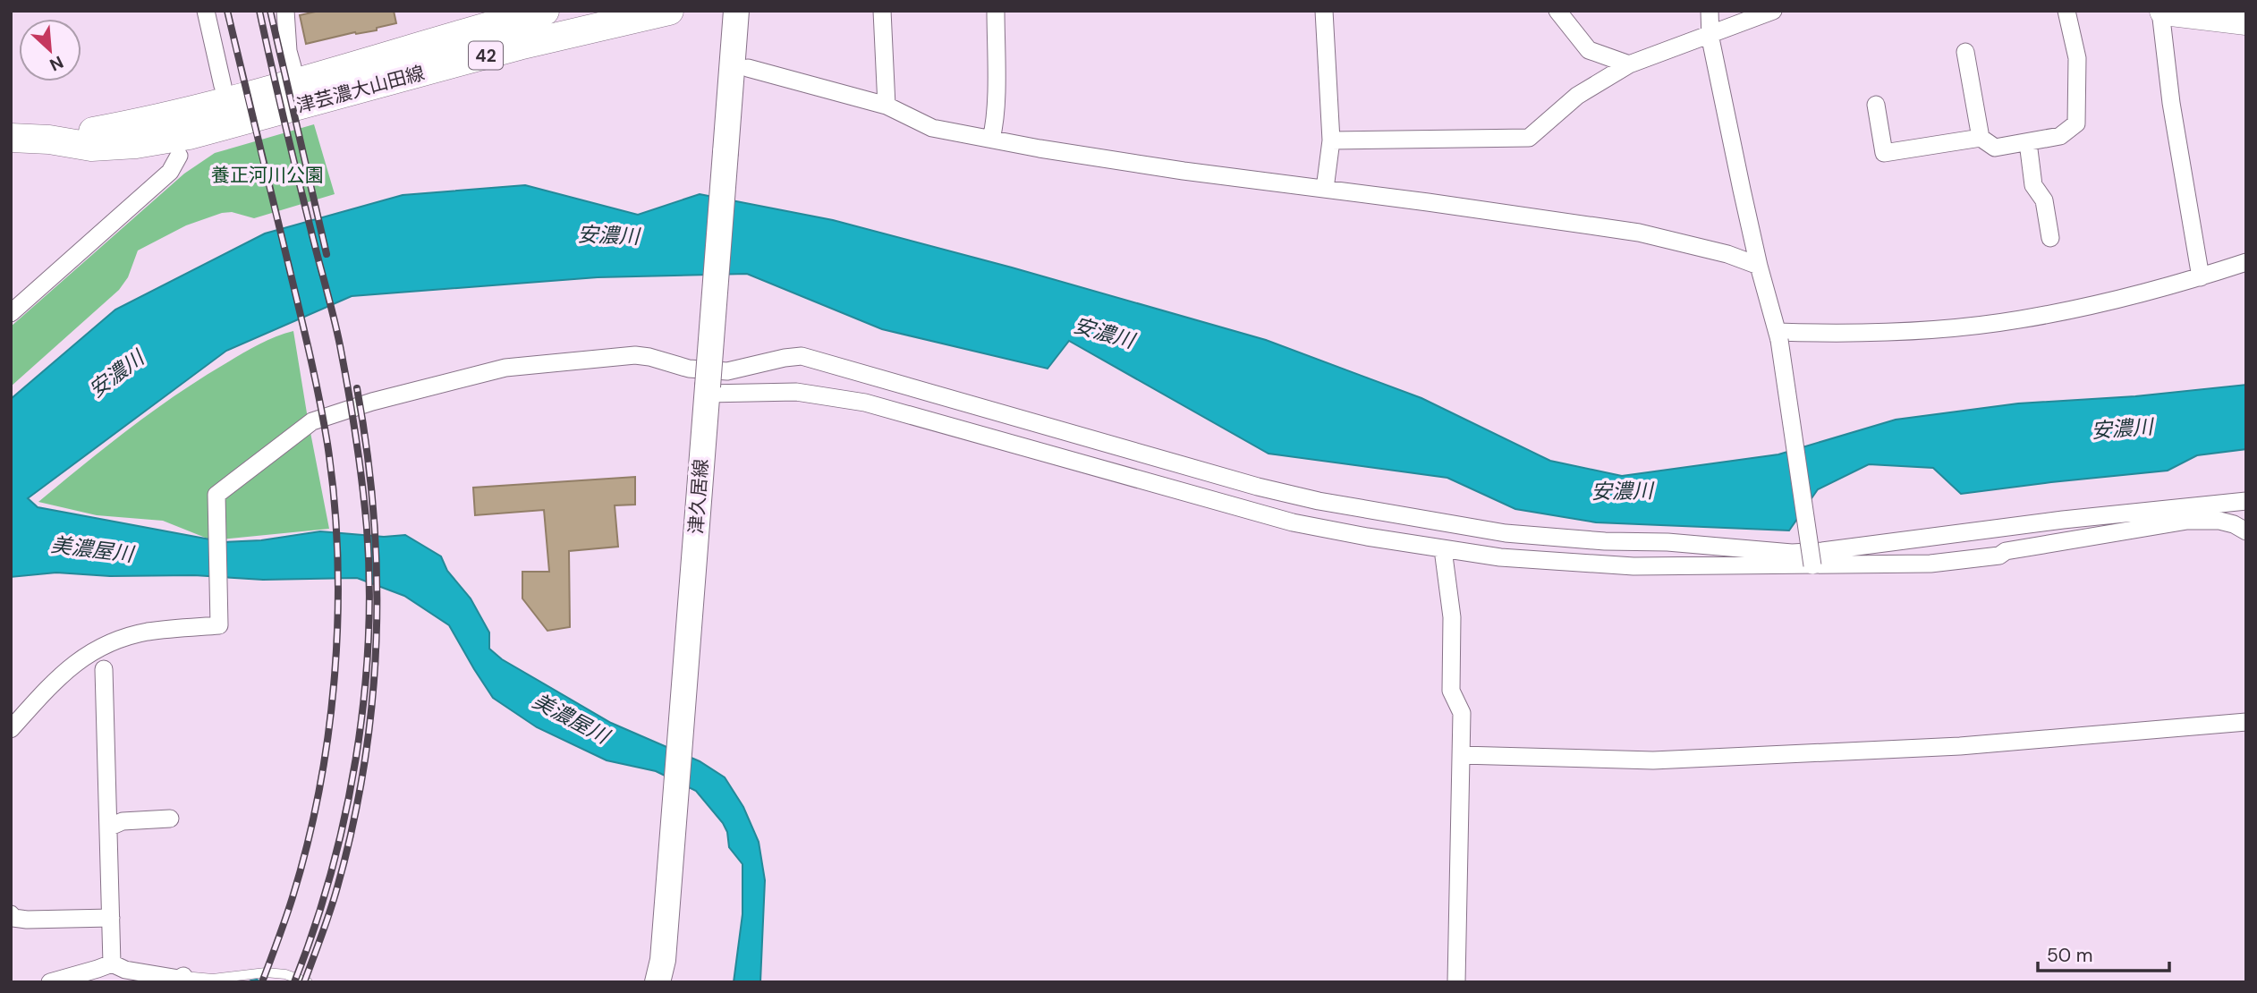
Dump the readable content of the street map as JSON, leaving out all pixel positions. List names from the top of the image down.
{
  "streets": {
    "main road": ["42", "津芸濃大山田線", "津久居線"]
  },
  "water": ["安濃川", "美濃屋川"],
  "parks": ["養正河川公園"],
  "scale_bar": "50 m",
  "north": "bottom right"
}
